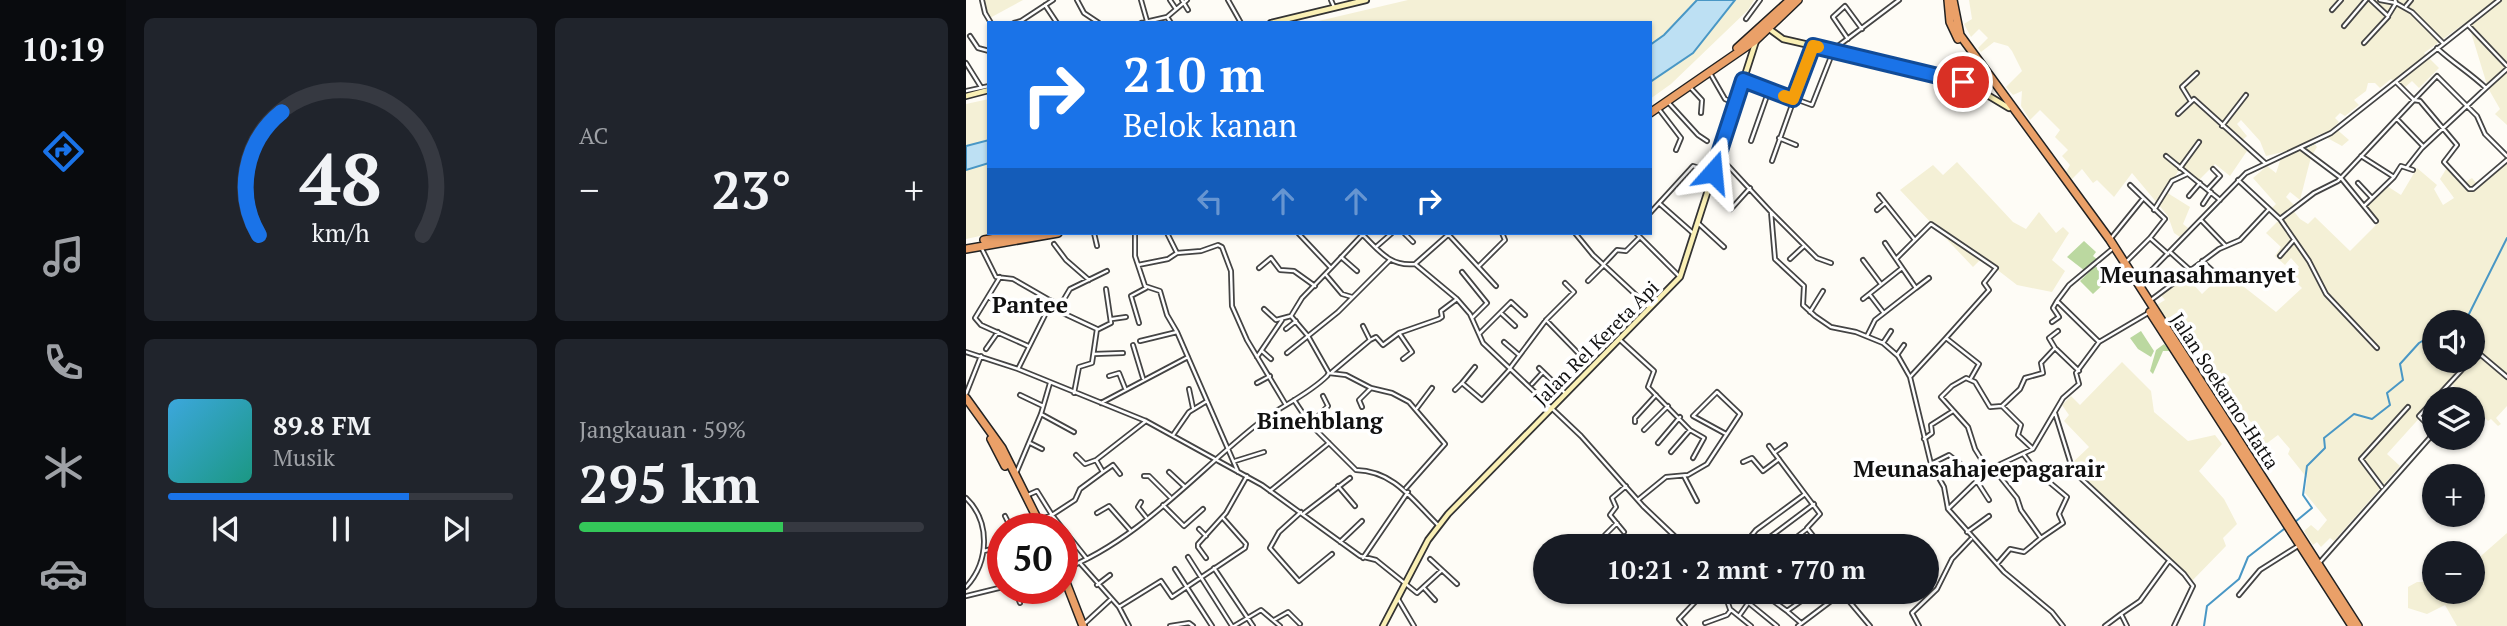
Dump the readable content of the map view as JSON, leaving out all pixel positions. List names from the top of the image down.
{
  "streets": {
    "highway": ["Jalan Soekarno-Hatta"],
    "main road": ["Jalan Rel Kereta Api"]
  },
  "districts": [
    "Meunasahmanyet",
    "Pantee",
    "Binehblang",
    "Meunasahajeepagarair"
  ],
  "page": {
    "tabs": "10:19",
    "tile": [
      "AC",
      ["Jangkauan · 59%", "295 km"]
    ],
    "turn": ["210 m", "Belok kanan"],
    "heat": ["−", "23°", "+"],
    "map_buttons": ["+", "−"],
    "song": ["89.8 FM", "Musik"],
    "limit": "50",
    "trip": "10:21 · 2 mnt · 770 m",
    "gauge": ["48", "km/h"]
  }
}
